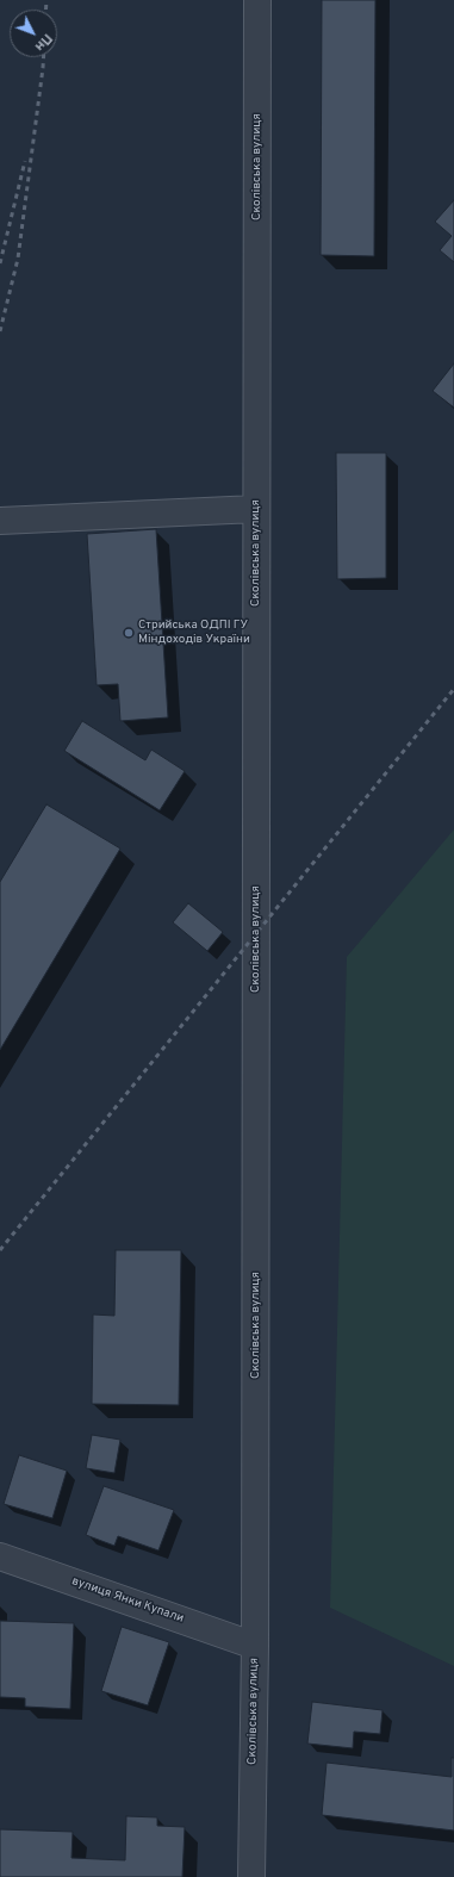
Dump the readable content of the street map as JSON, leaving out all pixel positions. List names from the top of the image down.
{
  "streets": {
    "street": ["Сколівська вулиця", "вулиця Янки Купали"]
  },
  "crossings": [
    ["Сколівська вулиця", "вулиця Янки Купали"]
  ],
  "places": ["Стрийська ОДПІ ГУ Міндоходів України"],
  "north": "bottom right"
}
